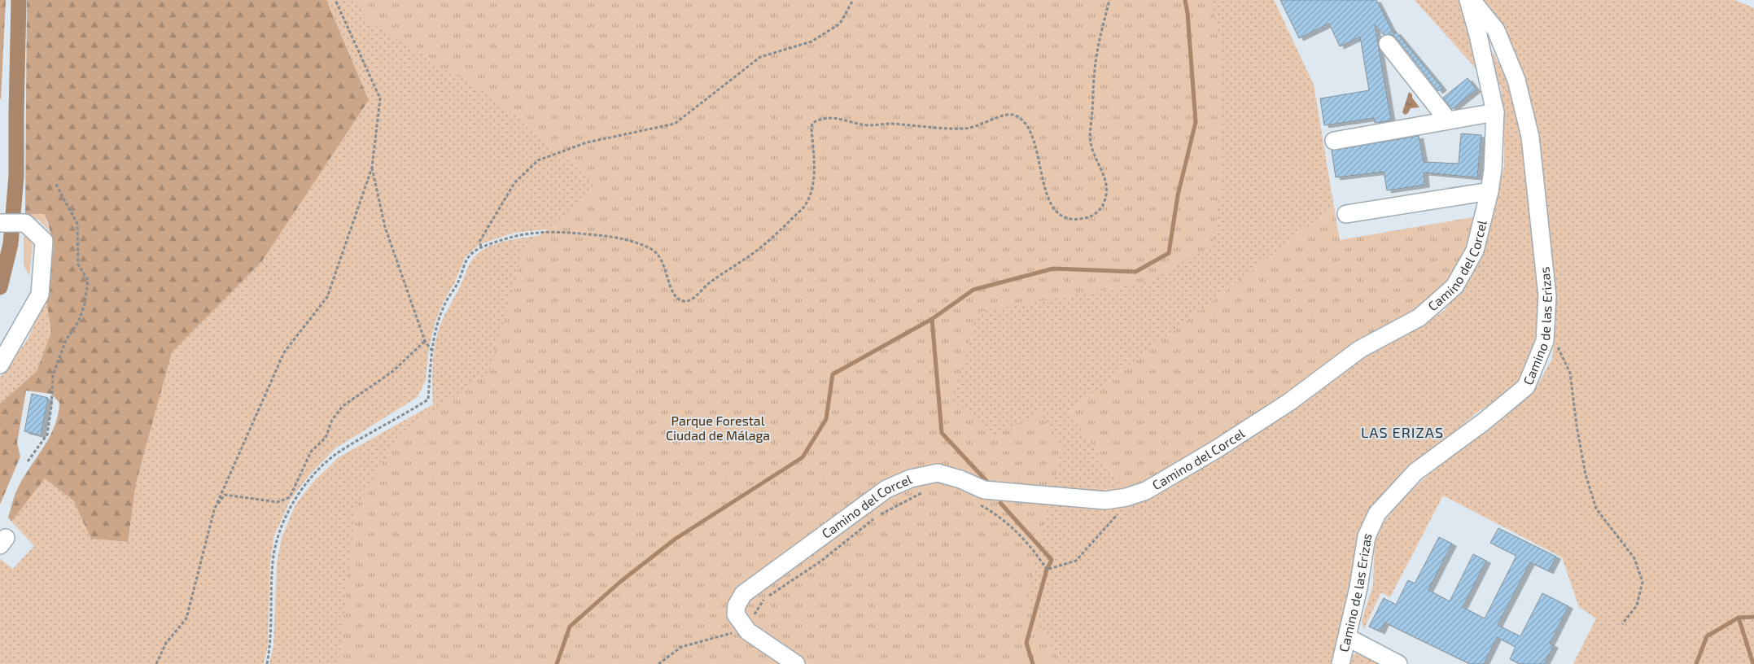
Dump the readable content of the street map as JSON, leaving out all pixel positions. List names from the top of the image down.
{
  "streets": {
    "street": ["Camino del Corcel", "Camino de las Erizas"]
  },
  "districts": ["LAS ERIZAS"],
  "parks": ["Parque Forestal Ciudad de Málaga"]
}
